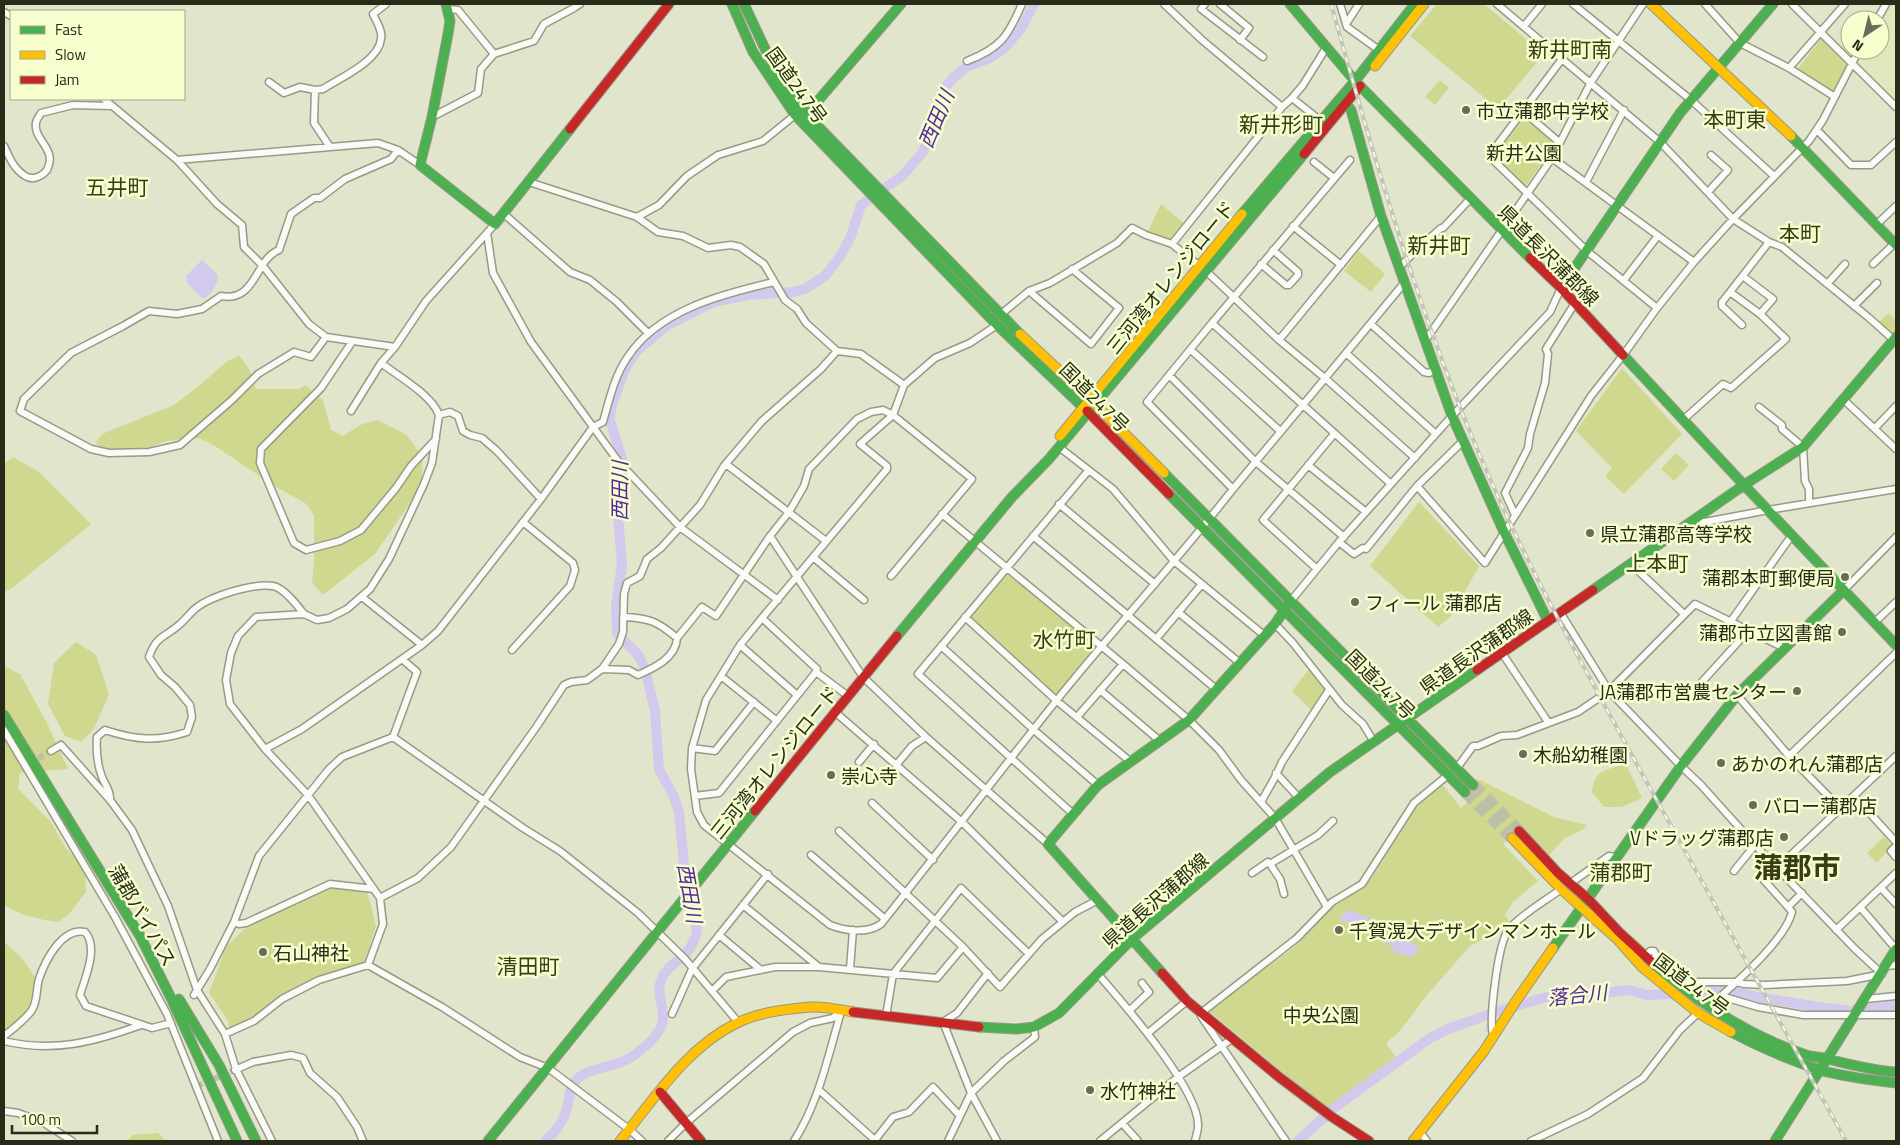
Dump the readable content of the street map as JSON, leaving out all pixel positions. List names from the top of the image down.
{
  "streets": {
    "main road": [
      "国道247号",
      "県道長沢蒲郡線",
      "三河湾オレンジロード",
      "蒲郡バイパス"
    ]
  },
  "crossings": [
    ["国道247号", "県道長沢蒲郡線"],
    ["国道247号", "三河湾オレンジロード"],
    ["県道長沢蒲郡線", "三河湾オレンジロード"]
  ],
  "districts": [
    "新井町南",
    "本町東",
    "新井形町",
    "五井町",
    "本町",
    "新井町",
    "上本町",
    "水竹町",
    "蒲郡市",
    "蒲郡町",
    "清田町"
  ],
  "water": ["西田川", "落合川"],
  "parks": ["新井公園", "中央公園"],
  "places": [
    "市立蒲郡中学校",
    "県立蒲郡高等学校",
    "蒲郡本町郵便局",
    "フィール 蒲郡店",
    "蒲郡市立図書館",
    "JA蒲郡市営農センター",
    "木船幼稚園",
    "あかのれん蒲郡店",
    "崇心寺",
    "バロー蒲郡店",
    "Vドラッグ蒲郡店",
    "千賀滉大デザインマンホール",
    "石山神社",
    "水竹神社"
  ],
  "legend": ["Fast", "Slow", "Jam"],
  "scale_bar": "100 m",
  "north": "bottom left"
}
